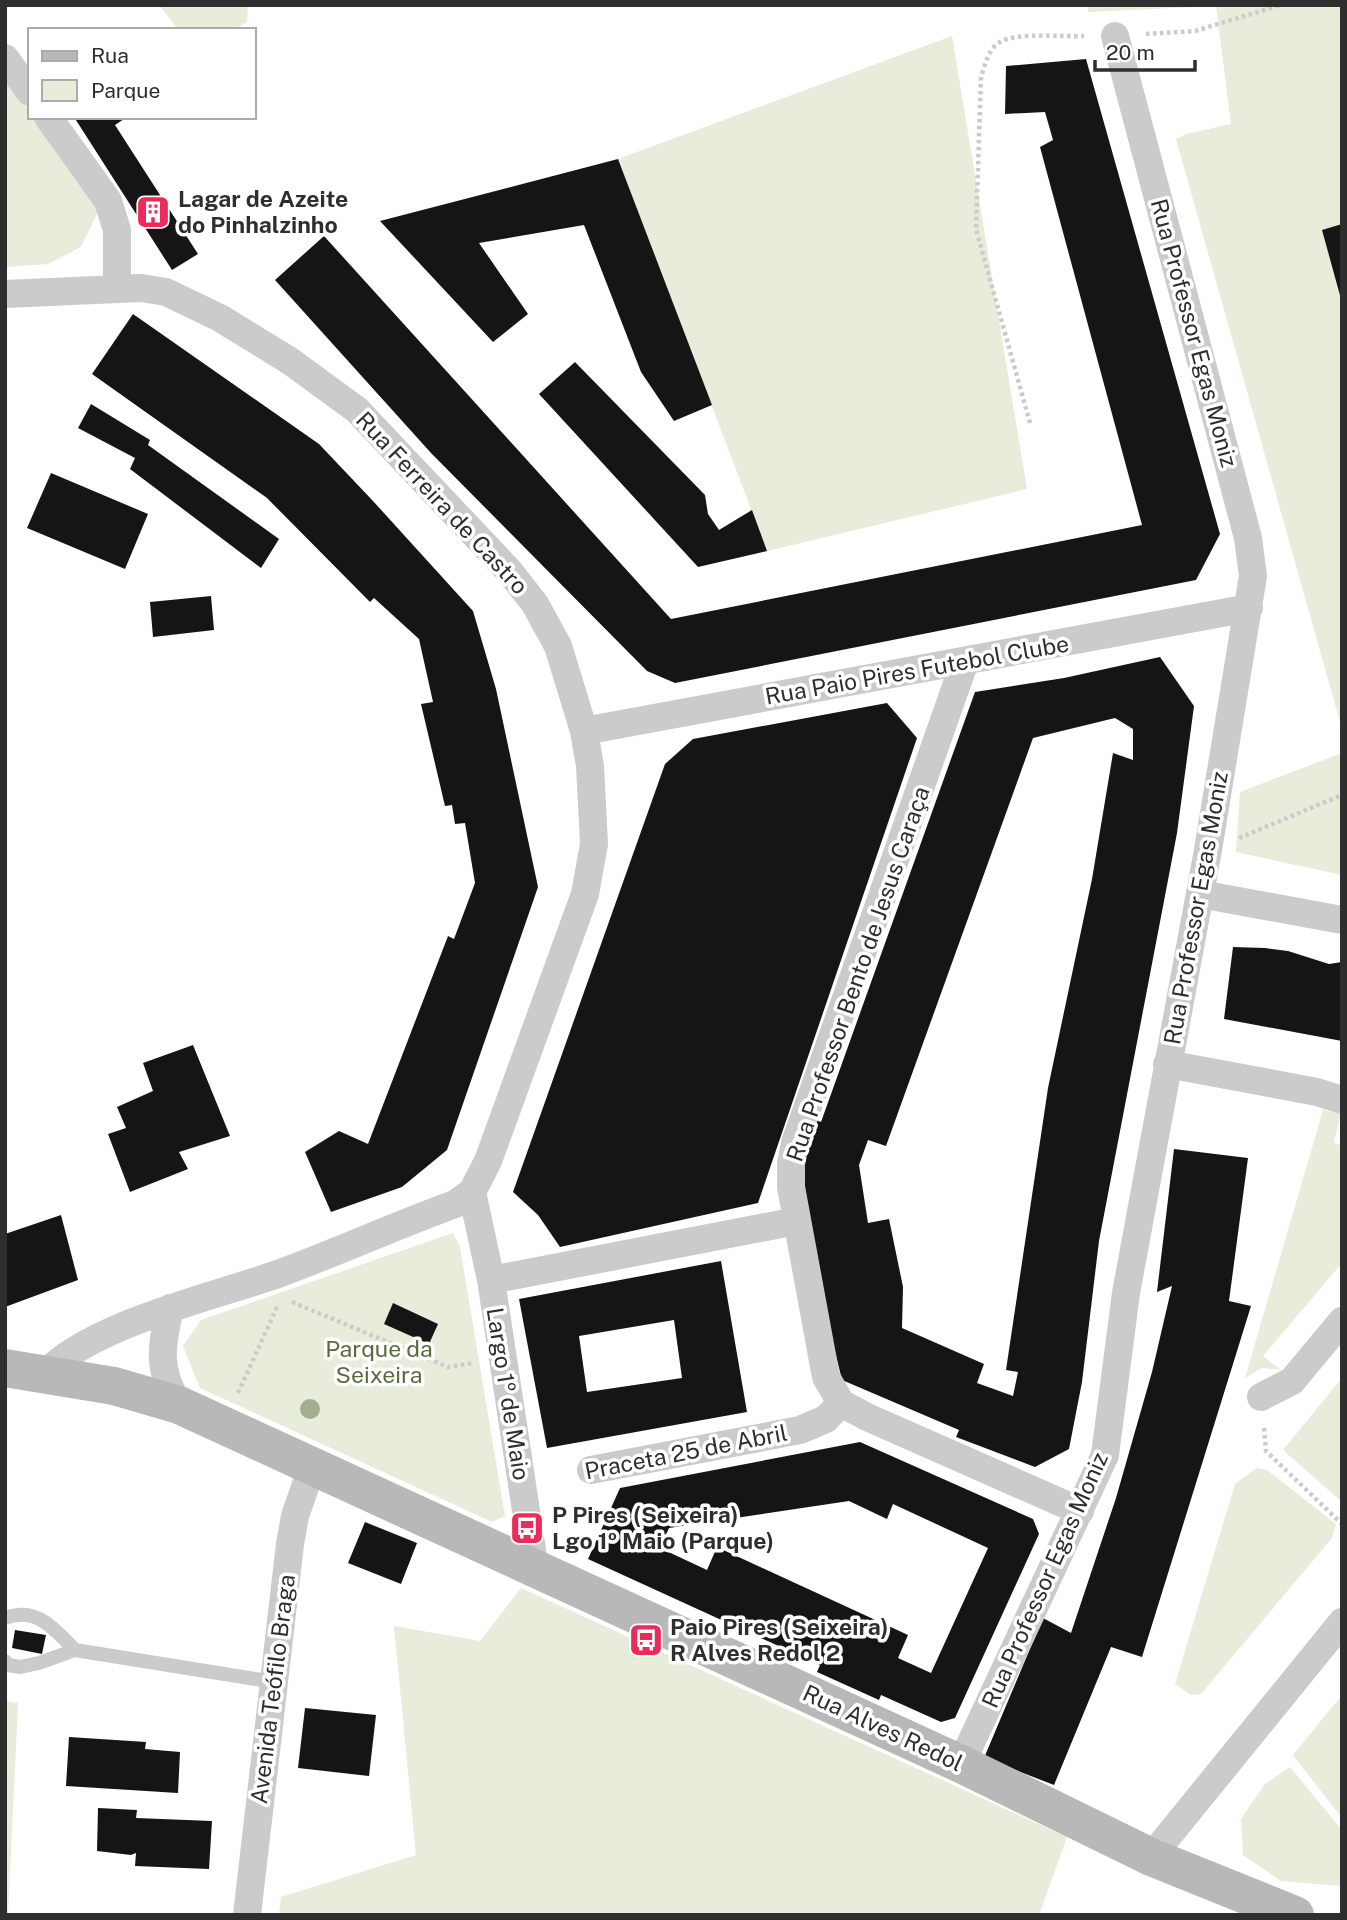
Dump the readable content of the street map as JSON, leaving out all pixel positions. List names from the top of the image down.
{
  "streets": {
    "street": [
      "Rua Professor Egas Moniz",
      "Rua Ferreira de Castro",
      "Rua Paio Pires Futebol Clube",
      "Rua Professor Bento de Jesus Caraça",
      "Largo 1º de Maio",
      "Praceta 25 de Abril",
      "Avenida Teófilo Braga",
      "Rua Alves Redol"
    ]
  },
  "crossings": [
    ["Rua Professor Egas Moniz", "Rua Paio Pires Futebol Clube"],
    ["Rua Professor Egas Moniz", "Rua Alves Redol"],
    ["Rua Ferreira de Castro", "Rua Paio Pires Futebol Clube"],
    ["Rua Ferreira de Castro", "Largo 1º de Maio"],
    ["Rua Paio Pires Futebol Clube", "Rua Professor Bento de Jesus Caraça"],
    ["Rua Professor Bento de Jesus Caraça", "Praceta 25 de Abril"],
    ["Largo 1º de Maio", "Rua Alves Redol"]
  ],
  "parks": ["Parque da Seixeira"],
  "places": {
    "building": ["Lagar de Azeite do Pinhalzinho"],
    "bus stop": ["P Pires (Seixeira) Lgo 1º Maio (Parque)", "Paio Pires (Seixeira) R Alves Redol 2"]
  },
  "legend": ["Rua", "Parque"],
  "scale_bar": "20 m"
}
